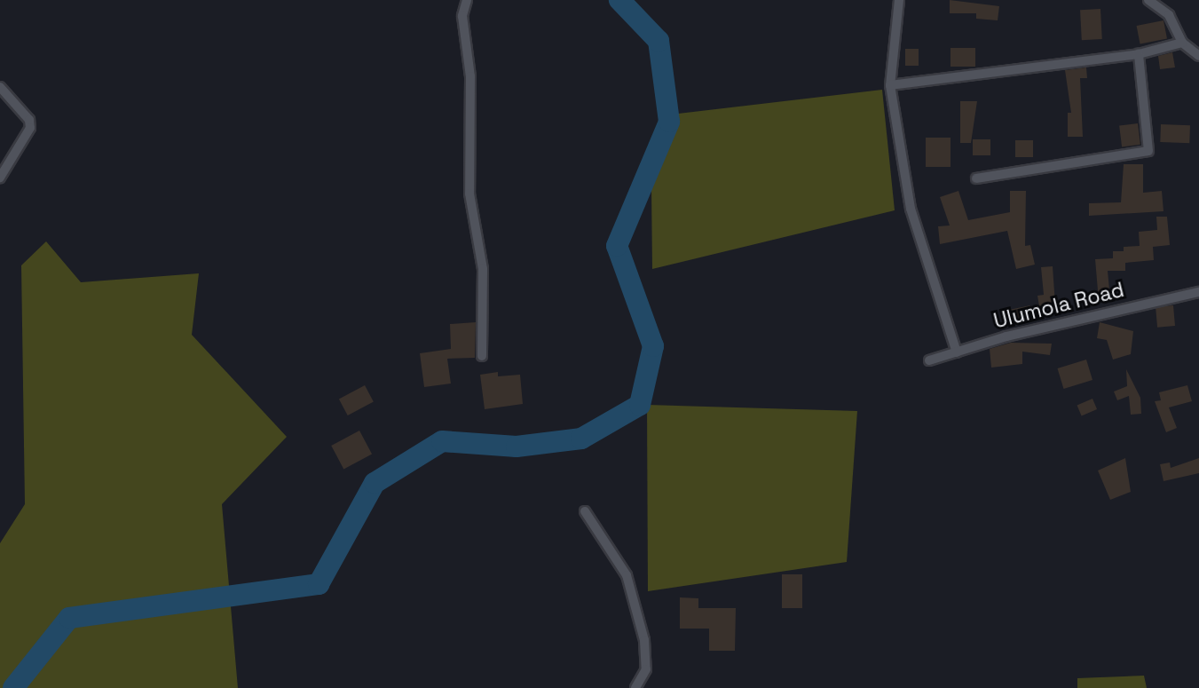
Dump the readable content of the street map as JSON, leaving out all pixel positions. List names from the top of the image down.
{
  "streets": {
    "street": ["Ulumola Road"]
  }
}
